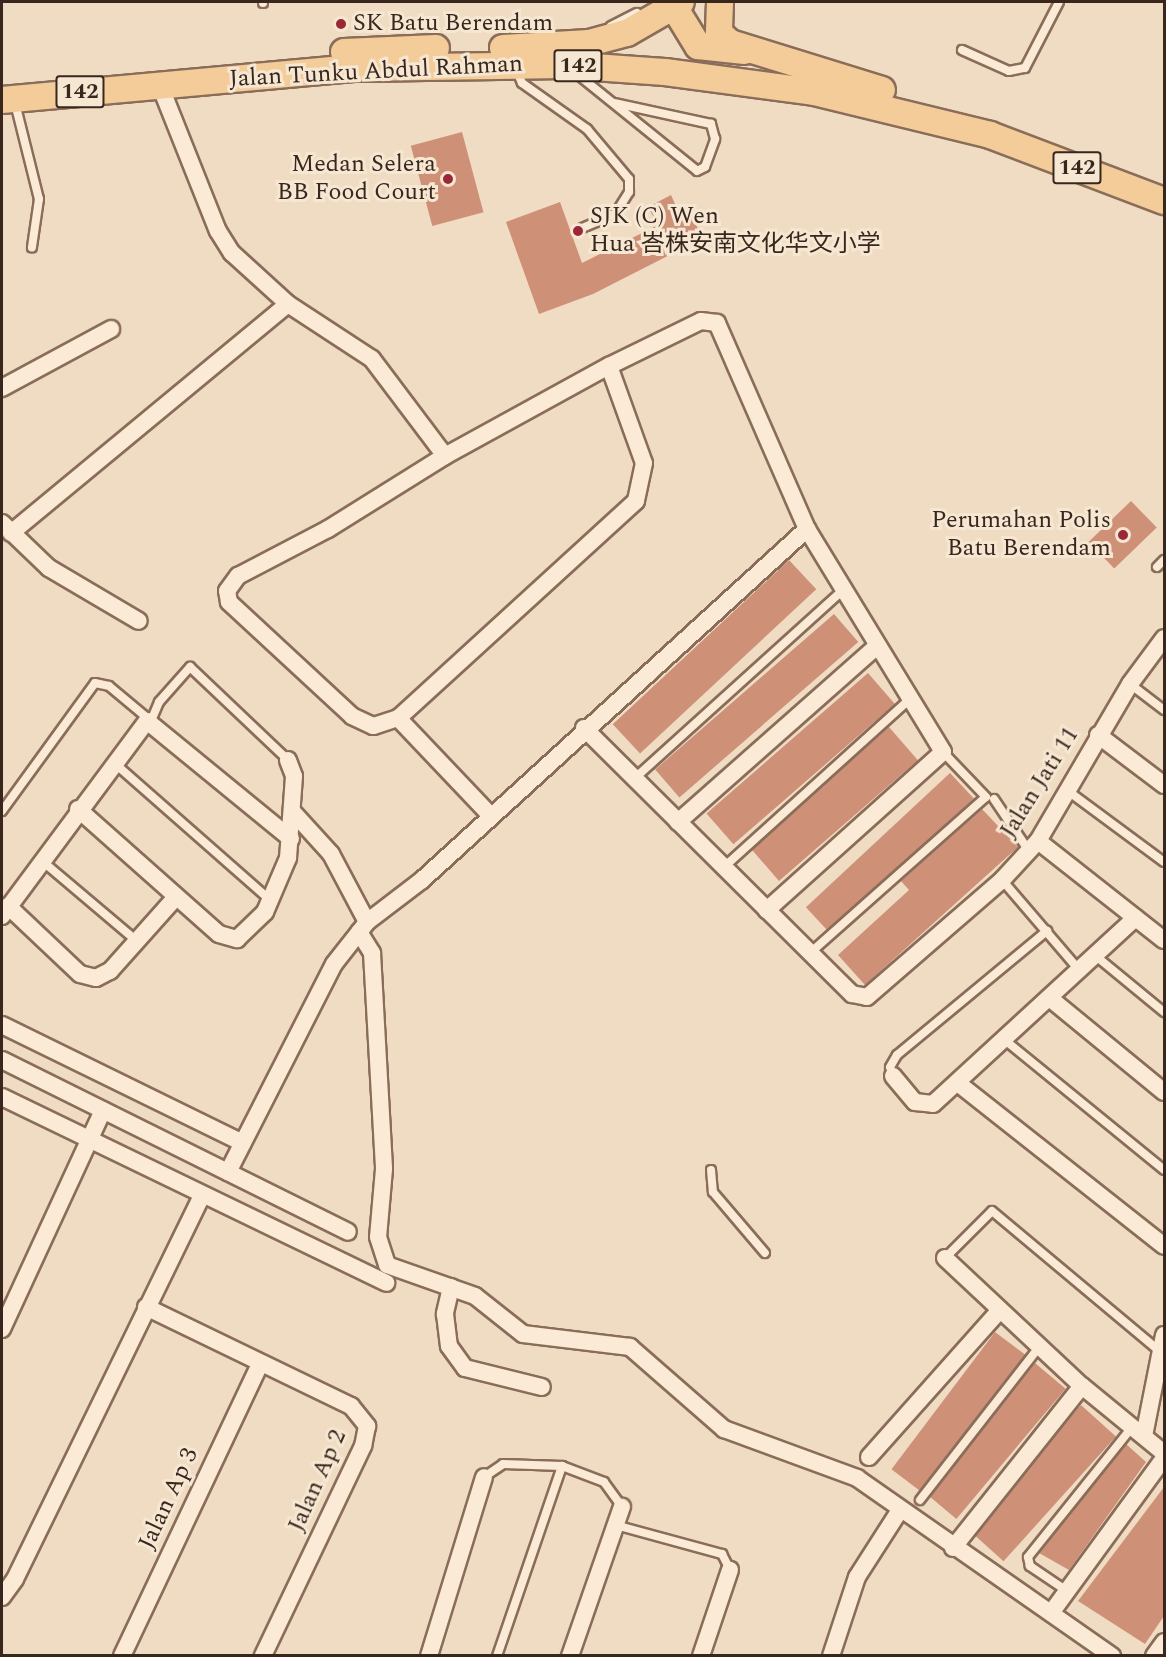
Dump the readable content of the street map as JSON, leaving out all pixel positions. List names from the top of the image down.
{
  "streets": {
    "main road": ["142", "Jalan Tunku Abdul Rahman"],
    "street": ["Jalan Jati 11", "Jalan Ap 2", "Jalan Ap 3"]
  },
  "crossings": [
    ["142", "Jalan Tunku Abdul Rahman"],
    ["Jalan Ap 2", "Jalan Ap 3"]
  ],
  "places": [
    "SK Batu Berendam",
    "Medan Selera BB Food Court",
    "SJK (C) Wen Hua 峇株安南文化华文小学",
    "Perumahan Polis Batu Berendam"
  ]
}
